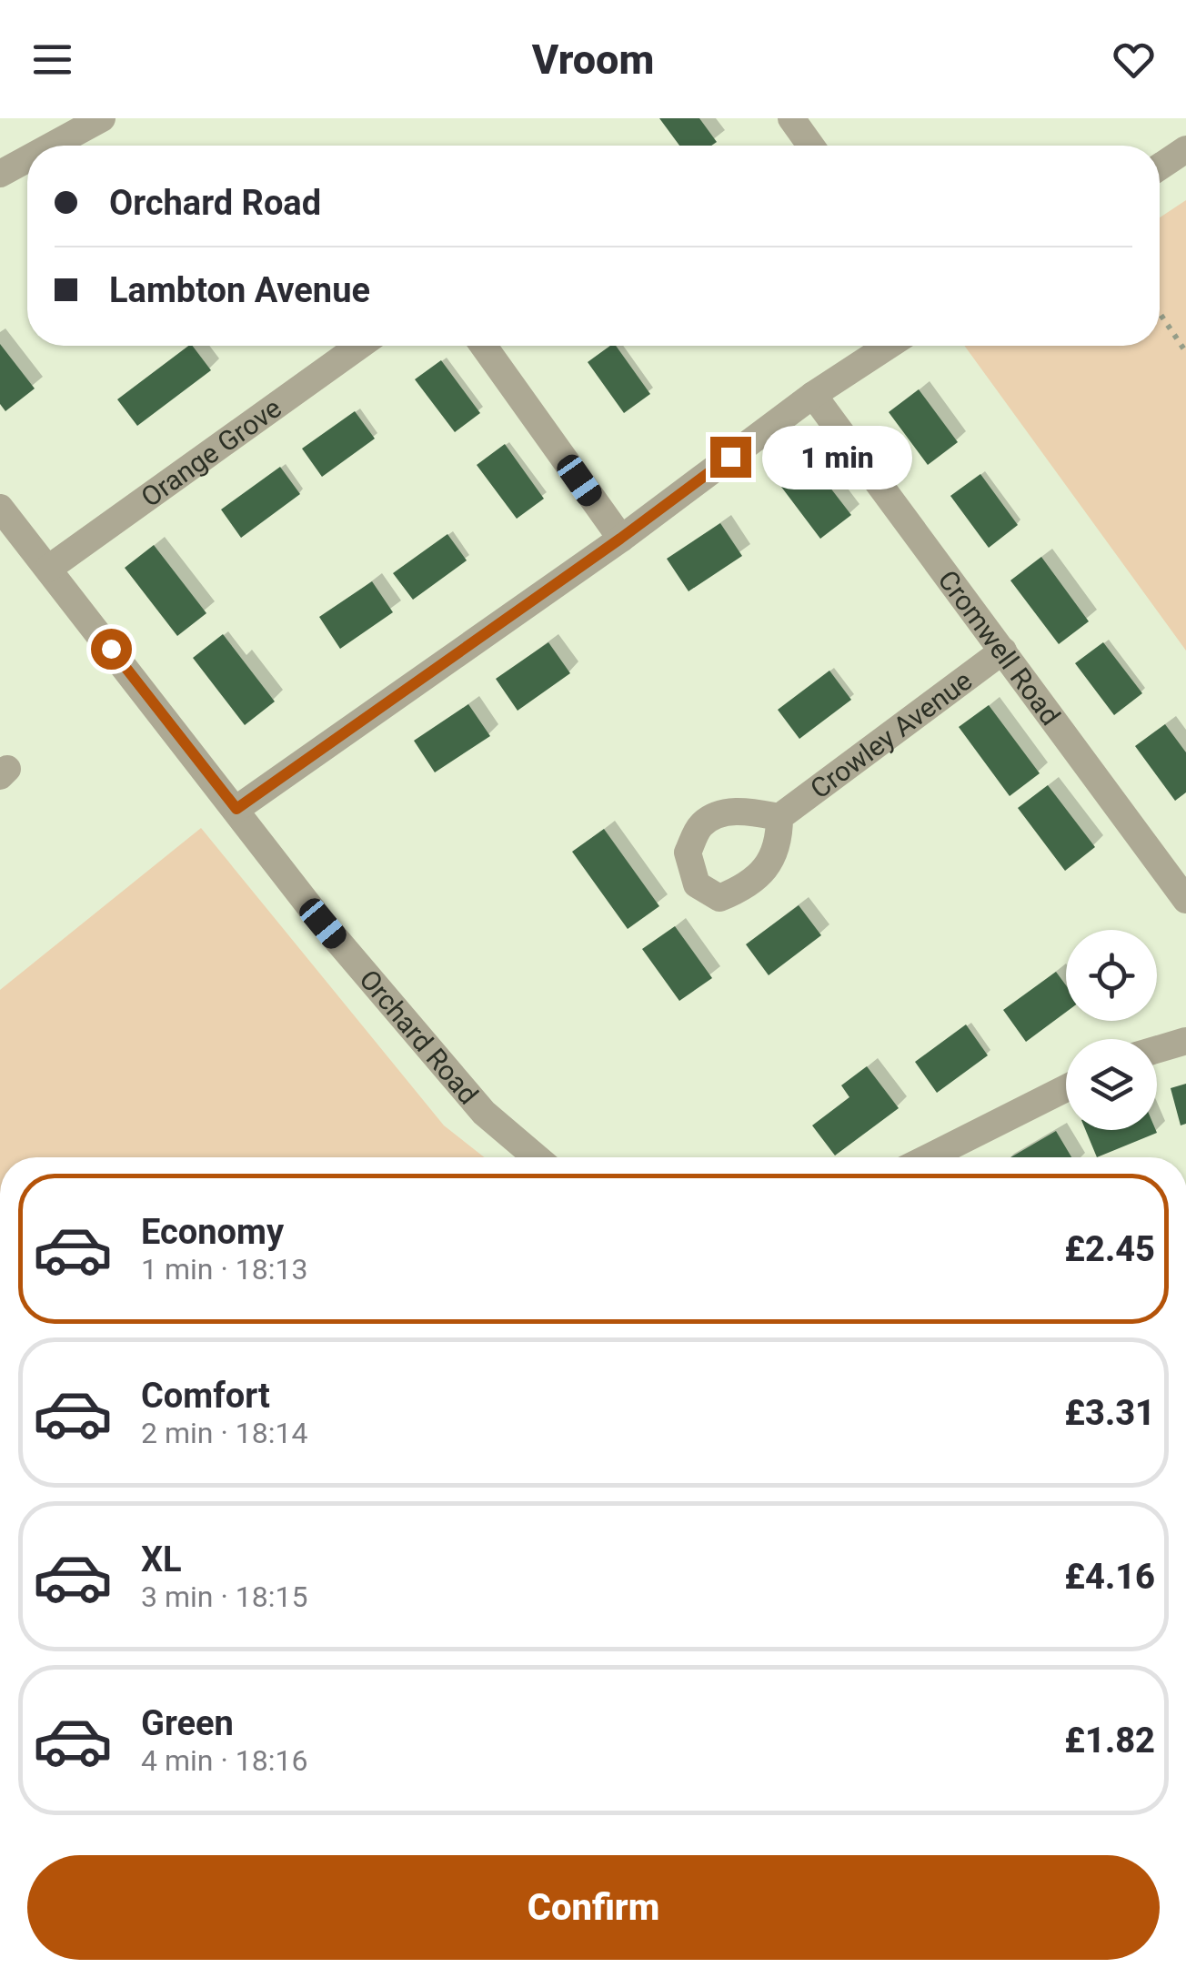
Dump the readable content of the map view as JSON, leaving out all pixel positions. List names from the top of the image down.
{
  "streets": {
    "street": [
      "Orange Grove",
      "Cromwell Road",
      "Crowley Avenue",
      "Orchard Road"
    ]
  },
  "crossings": [
    ["Orange Grove", "Orchard Road"],
    ["Cromwell Road", "Crowley Avenue"]
  ],
  "page": {
    "header": "Vroom",
    "banner": ["Orchard Road", "Lambton Avenue"],
    "bubble": "1 min",
    "list": [
      {
        "name": "Economy",
        "note": "1 min · 18:13",
        "value": "£2.45"
      },
      {
        "name": "Comfort",
        "note": "2 min · 18:14",
        "value": "£3.31"
      },
      {
        "name": "XL",
        "note": "3 min · 18:15",
        "value": "£4.16"
      },
      {
        "name": "Green",
        "note": "4 min · 18:16",
        "value": "£1.82"
      }
    ],
    "buttons": "Confirm"
  }
}
